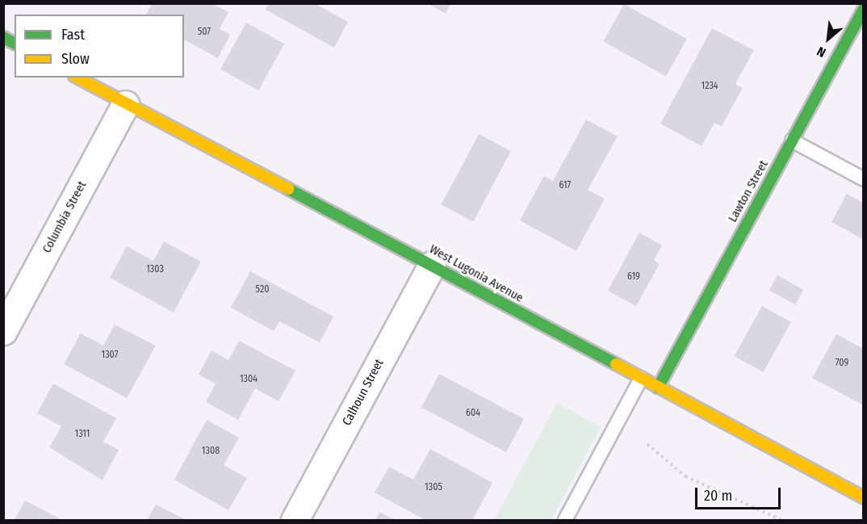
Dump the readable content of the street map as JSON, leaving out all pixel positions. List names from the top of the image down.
{
  "streets": {
    "main road": ["Lawton Street", "West Lugonia Avenue"],
    "street": ["Columbia Street", "Calhoun Street"]
  },
  "crossings": [
    ["Lawton Street", "West Lugonia Avenue"],
    ["Columbia Street", "West Lugonia Avenue"],
    ["West Lugonia Avenue", "Calhoun Street"]
  ],
  "house_numbers": [
    "507",
    "1234",
    "617",
    "1303",
    "619",
    "520",
    "1307",
    "709",
    "1304",
    "604",
    "1311",
    "1308",
    "1305"
  ],
  "legend": ["Fast", "Slow"],
  "scale_bar": "20 m",
  "north": "bottom left"
}
